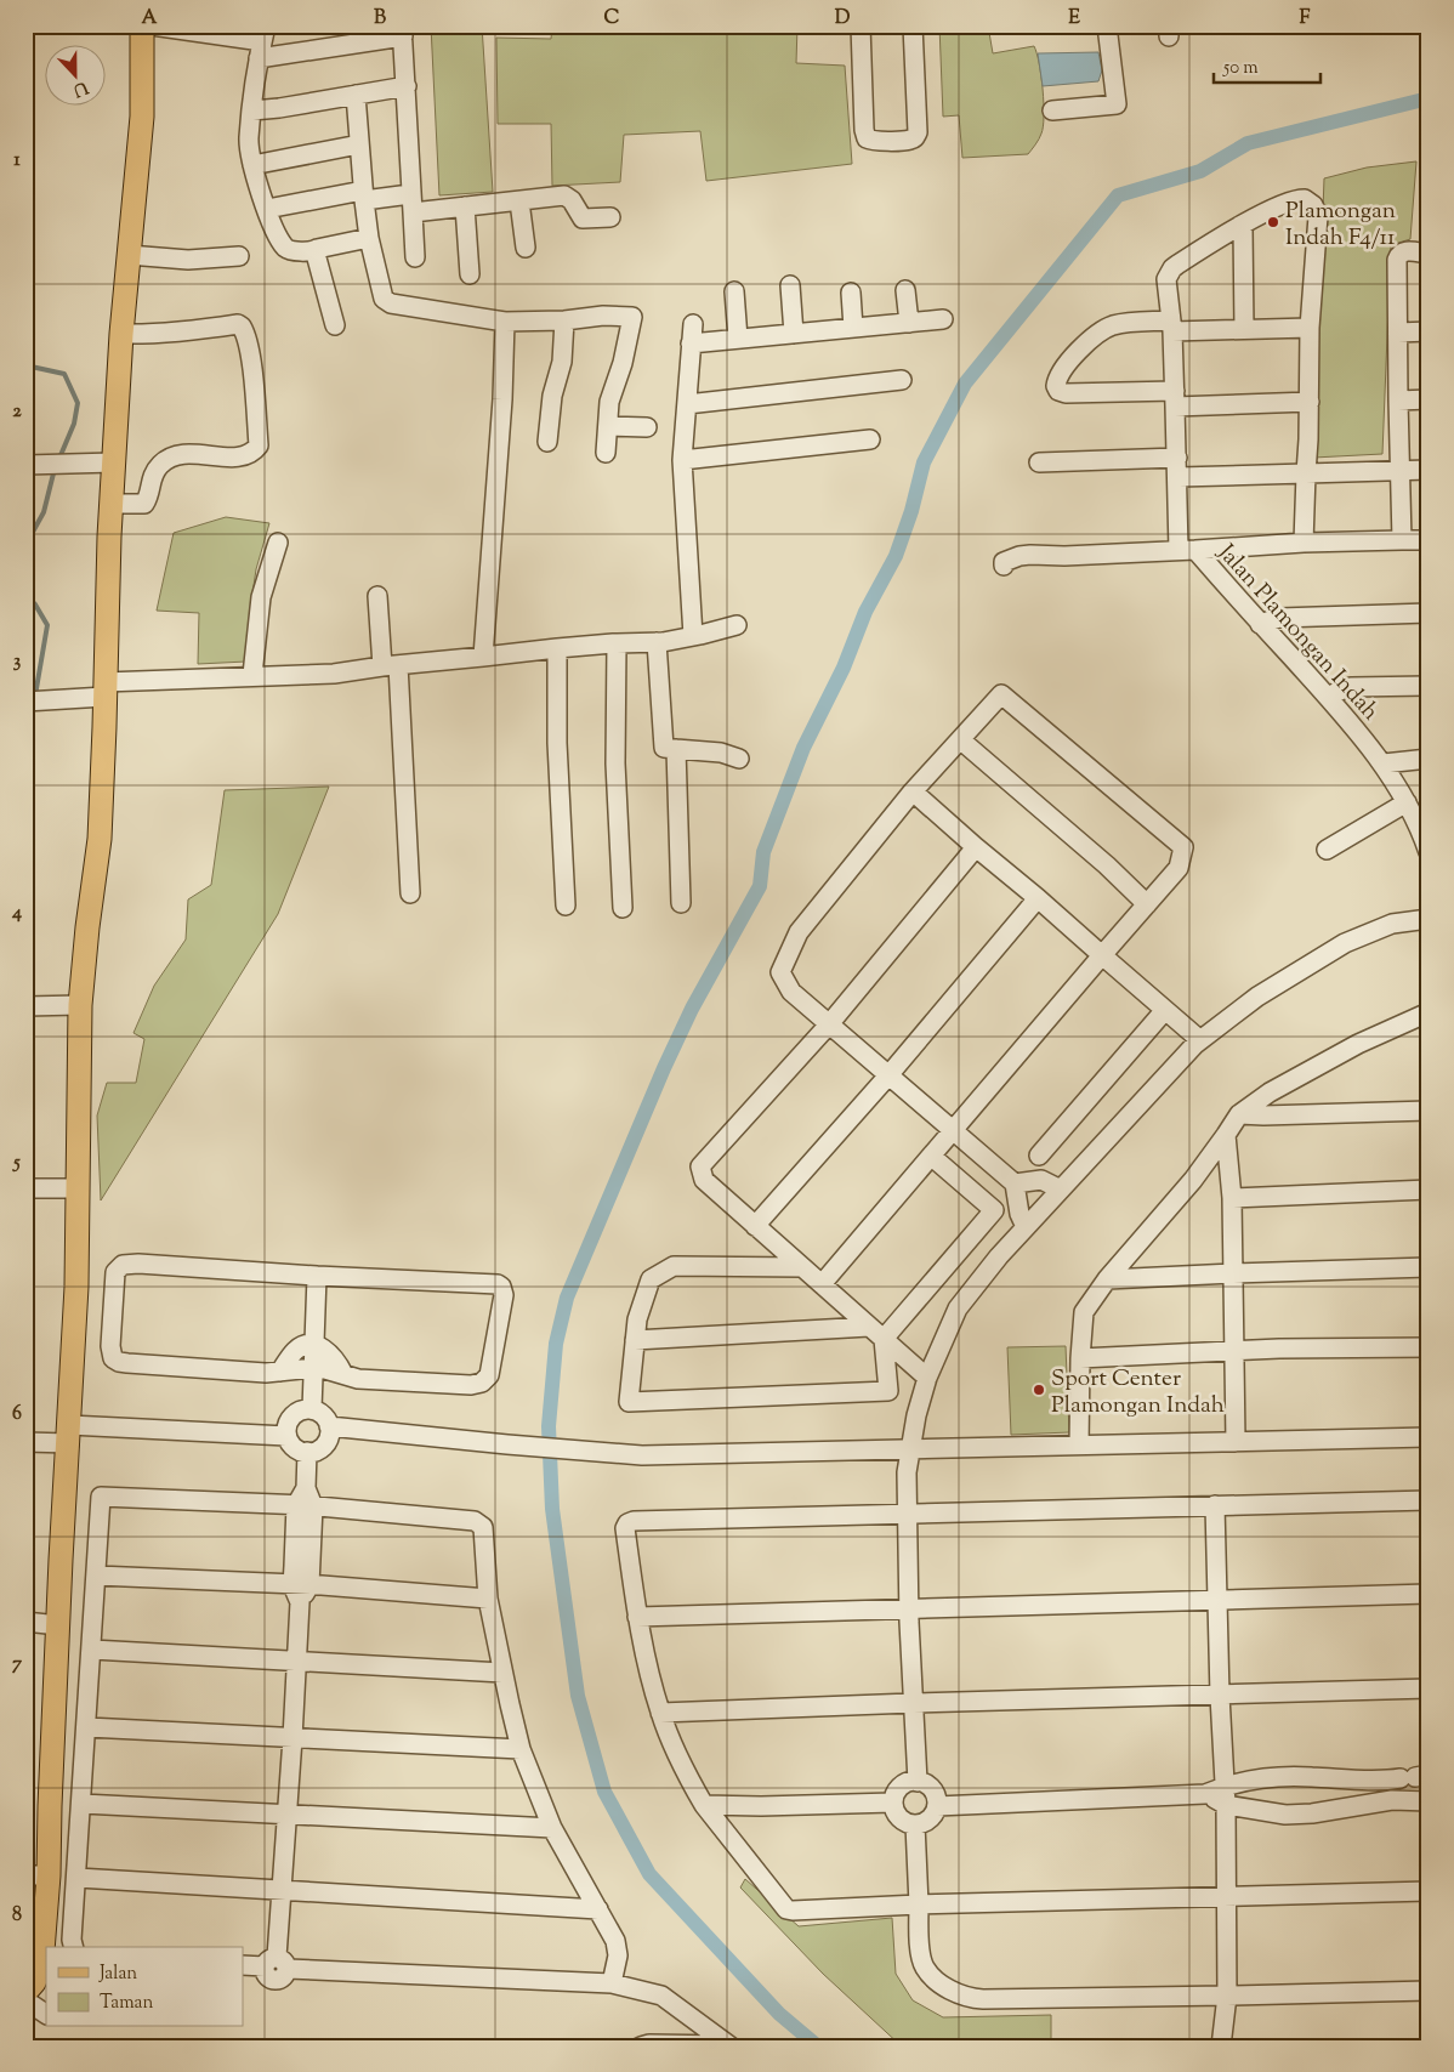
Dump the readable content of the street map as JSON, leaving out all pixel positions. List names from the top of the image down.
{
  "streets": {
    "street": ["Jalan Plamongan Indah"]
  },
  "places": ["Plamongan Indah F4/11", "Sport Center Plamongan Indah"],
  "legend": ["Jalan", "Taman"],
  "scale_bar": "50 m",
  "north": "bottom",
  "grid": {
    "columns": [
      "A",
      "B",
      "C",
      "D",
      "E",
      "F"
    ],
    "rows": [
      "1",
      "2",
      "3",
      "4",
      "5",
      "6",
      "7",
      "8"
    ]
  }
}
